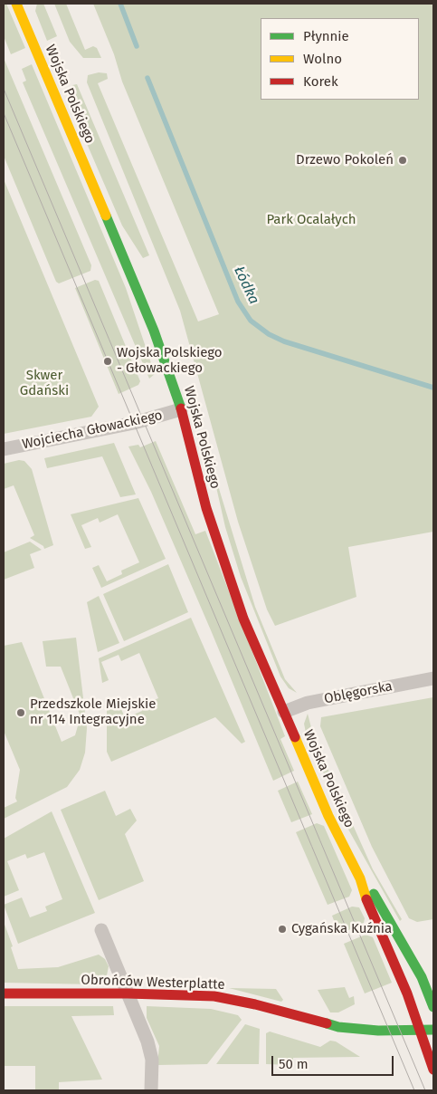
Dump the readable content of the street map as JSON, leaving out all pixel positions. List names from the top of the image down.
{
  "streets": {
    "main road": ["Wojska Polskiego", "Obrońców Westerplatte"],
    "street": ["Wojciecha Głowackiego", "Oblęgorska"]
  },
  "crossings": [
    ["Wojska Polskiego", "Wojciecha Głowackiego"],
    ["Wojska Polskiego", "Oblęgorska"],
    ["Wojska Polskiego", "Obrońców Westerplatte"]
  ],
  "water": ["Łódka"],
  "parks": ["Park Ocalałych", "Skwer Gdański"],
  "places": [
    "Drzewo Pokoleń",
    "Wojska Polskiego - Głowackiego",
    "Przedszkole Miejskie nr 114 Integracyjne",
    "Cygańska Kuźnia"
  ],
  "legend": ["Płynnie", "Wolno", "Korek"],
  "scale_bar": "50 m"
}
